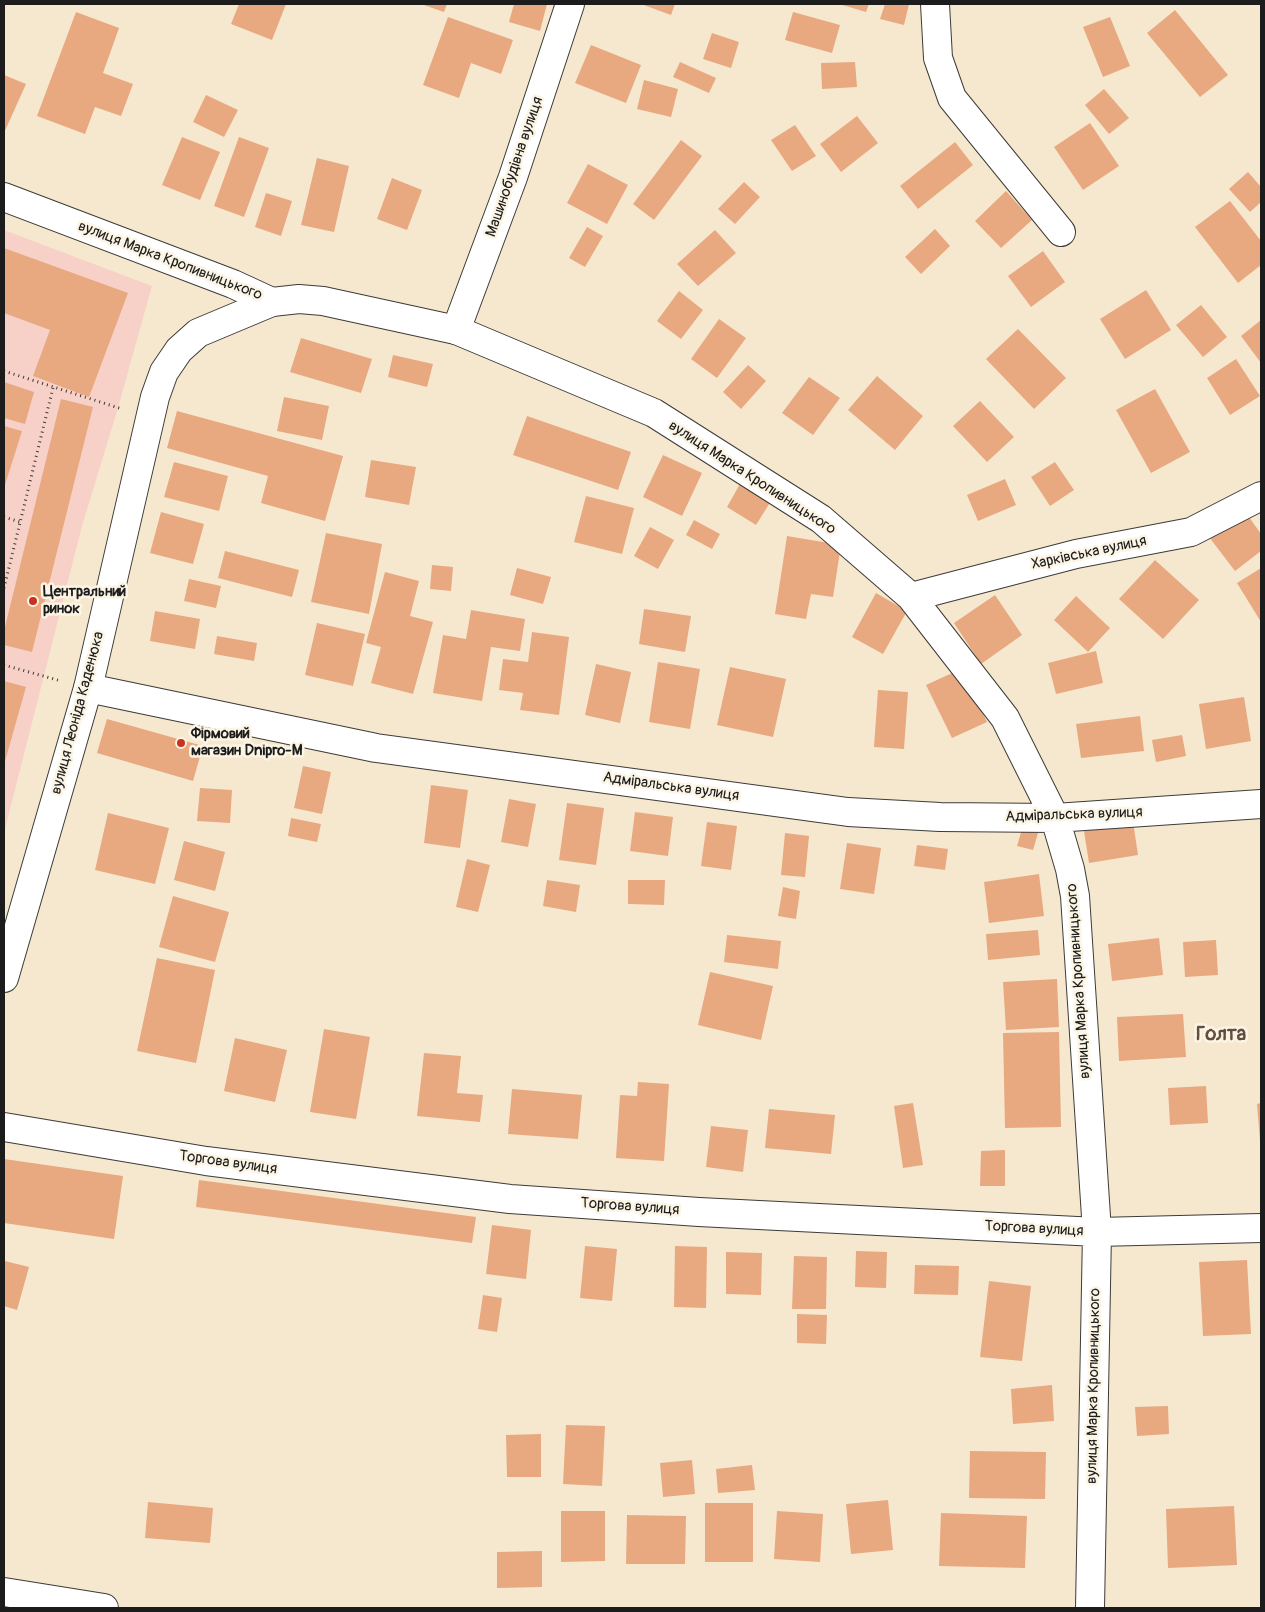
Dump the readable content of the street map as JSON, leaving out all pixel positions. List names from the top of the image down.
{
  "streets": {
    "street": [
      "Машинобудівна вулиця",
      "вулиця Марка Кропивницького",
      "Харківська вулиця",
      "вулиця Леоніда Каденюка",
      "Адміральська вулиця",
      "Торгова вулиця"
    ]
  },
  "crossings": [
    ["Машинобудівна вулиця", "вулиця Марка Кропивницького"],
    ["вулиця Марка Кропивницького", "Харківська вулиця"],
    ["вулиця Марка Кропивницького", "вулиця Леоніда Каденюка"],
    ["вулиця Марка Кропивницького", "Адміральська вулиця"],
    ["вулиця Марка Кропивницького", "Торгова вулиця"],
    ["вулиця Леоніда Каденюка", "Адміральська вулиця"]
  ],
  "districts": ["Голта"],
  "places": ["Центральний ринок", "Фірмовий магазин Dnipro-M"]
}
